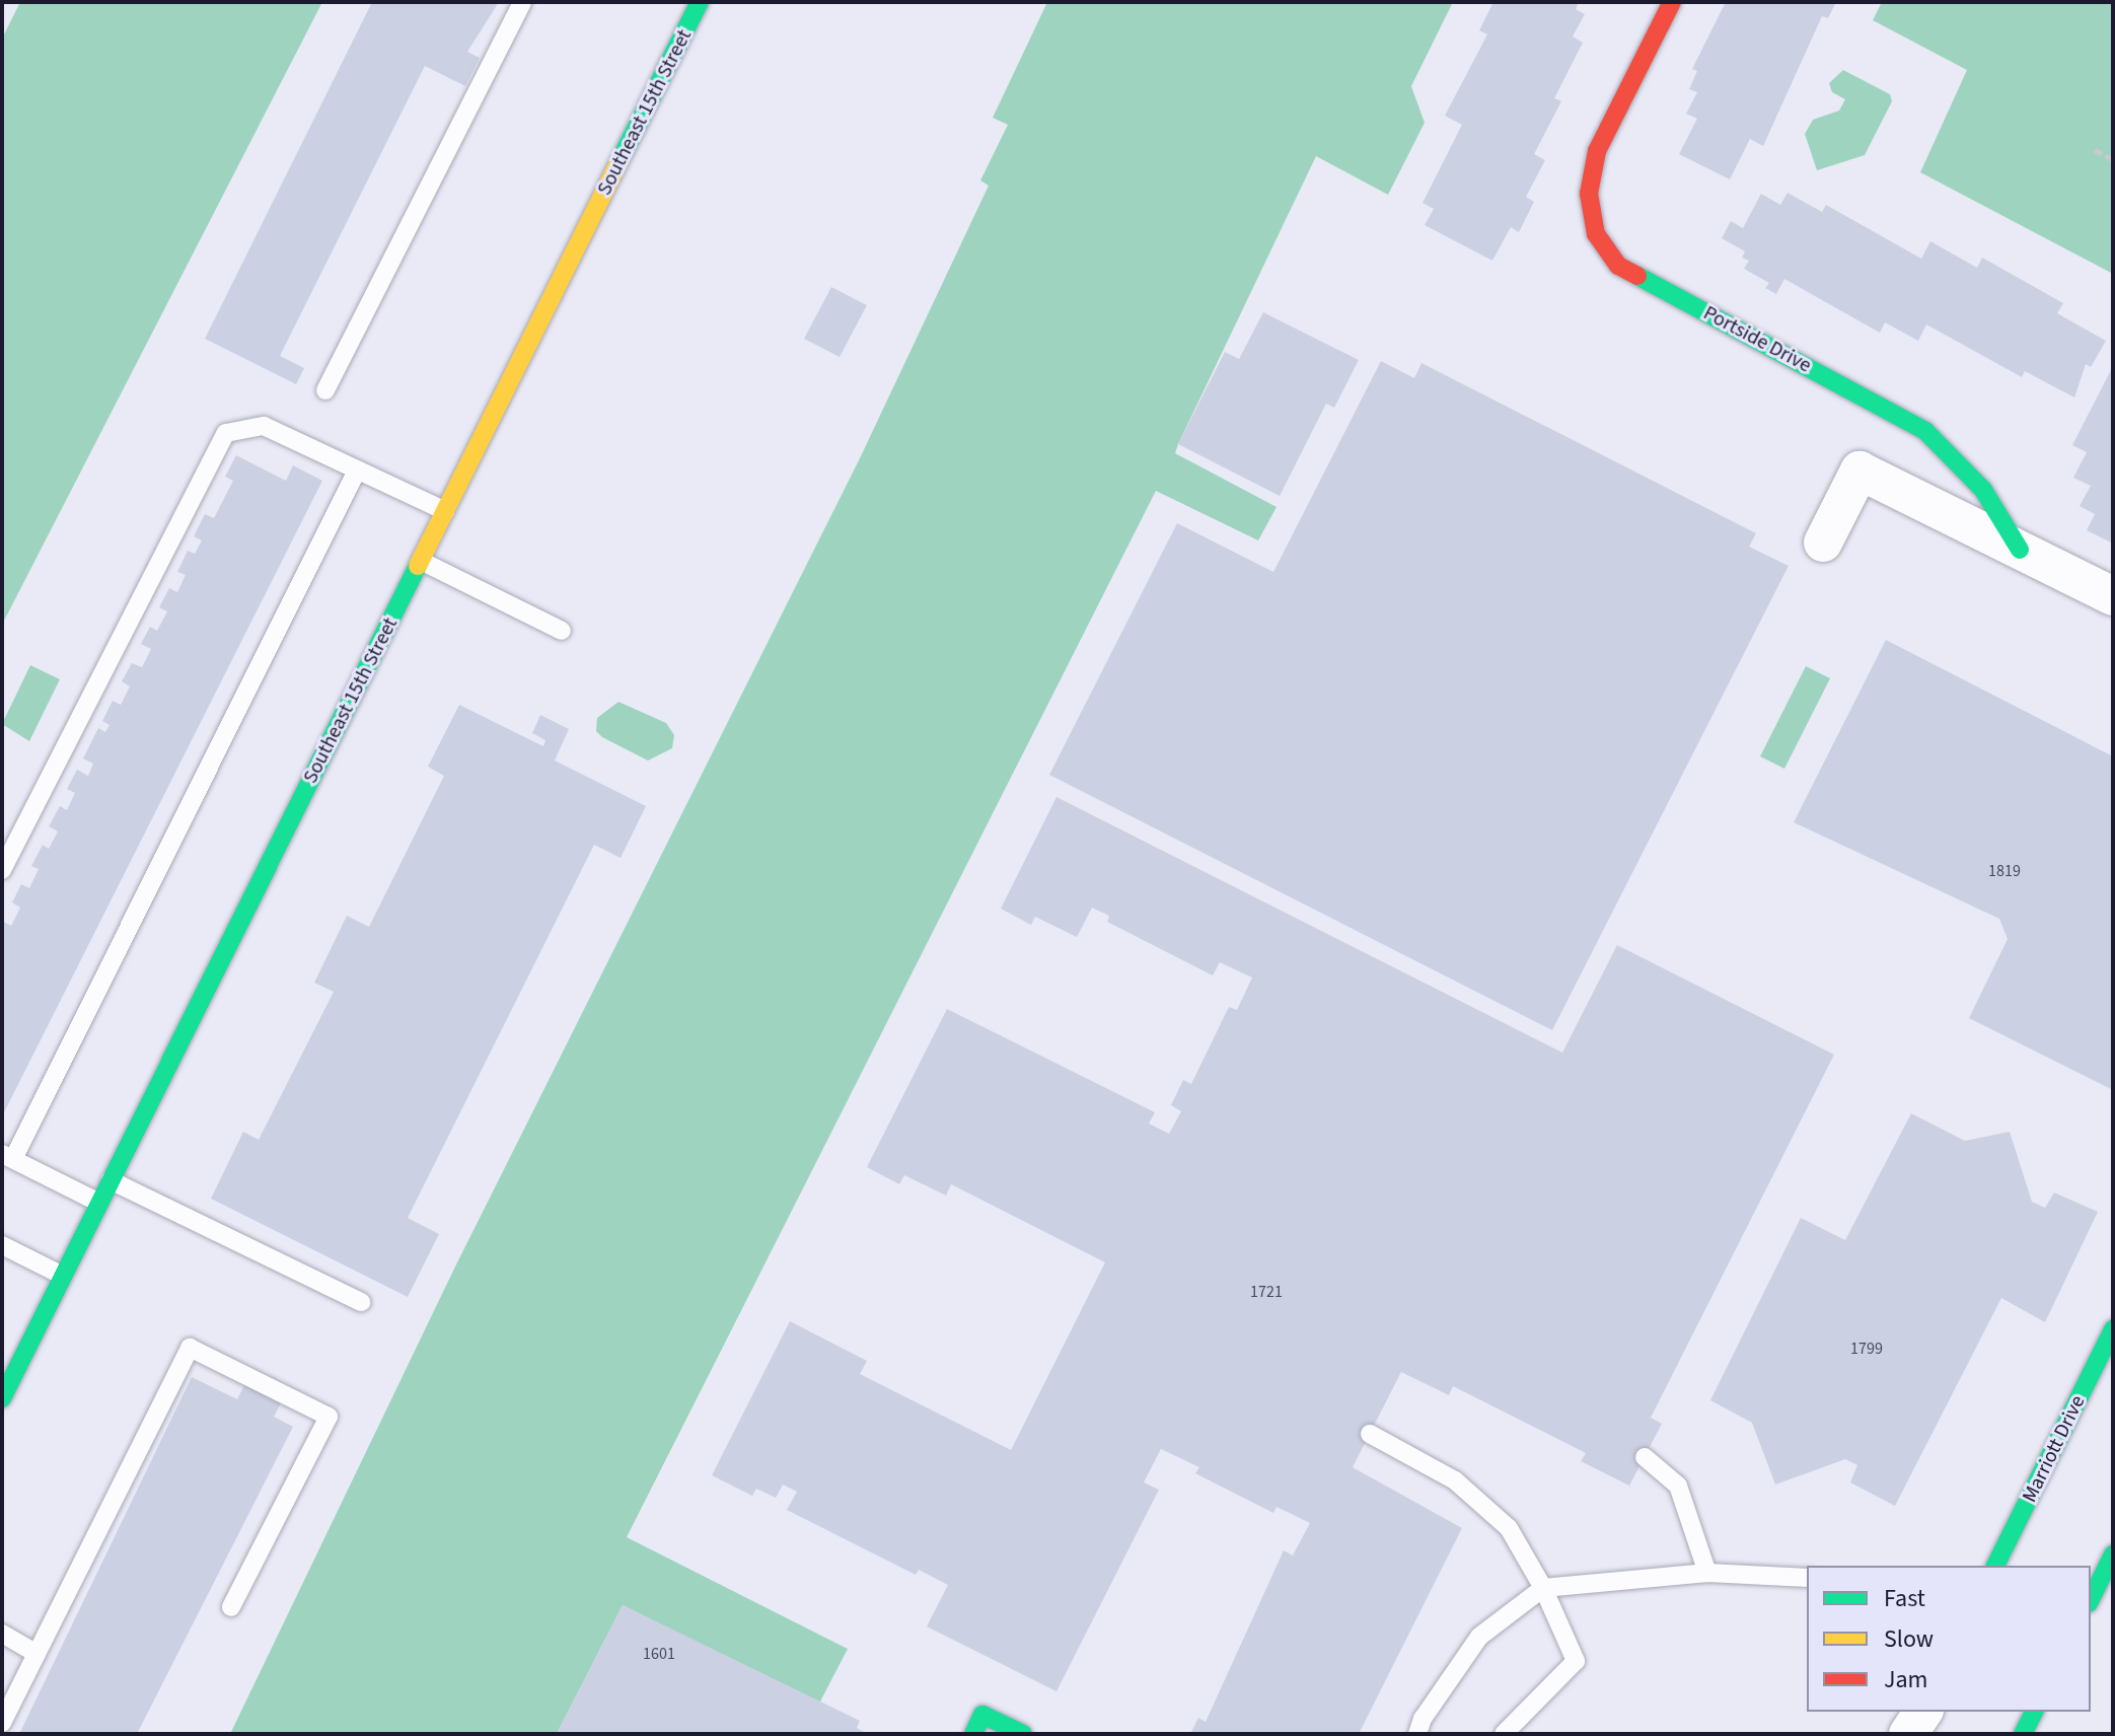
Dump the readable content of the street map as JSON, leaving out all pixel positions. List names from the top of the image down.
{
  "streets": {
    "street": ["Southeast 15th Street", "Portside Drive", "Marriott Drive"]
  },
  "house_numbers": [
    "1819",
    "1721",
    "1799",
    "1601"
  ],
  "legend": ["Fast", "Slow", "Jam"]
}
